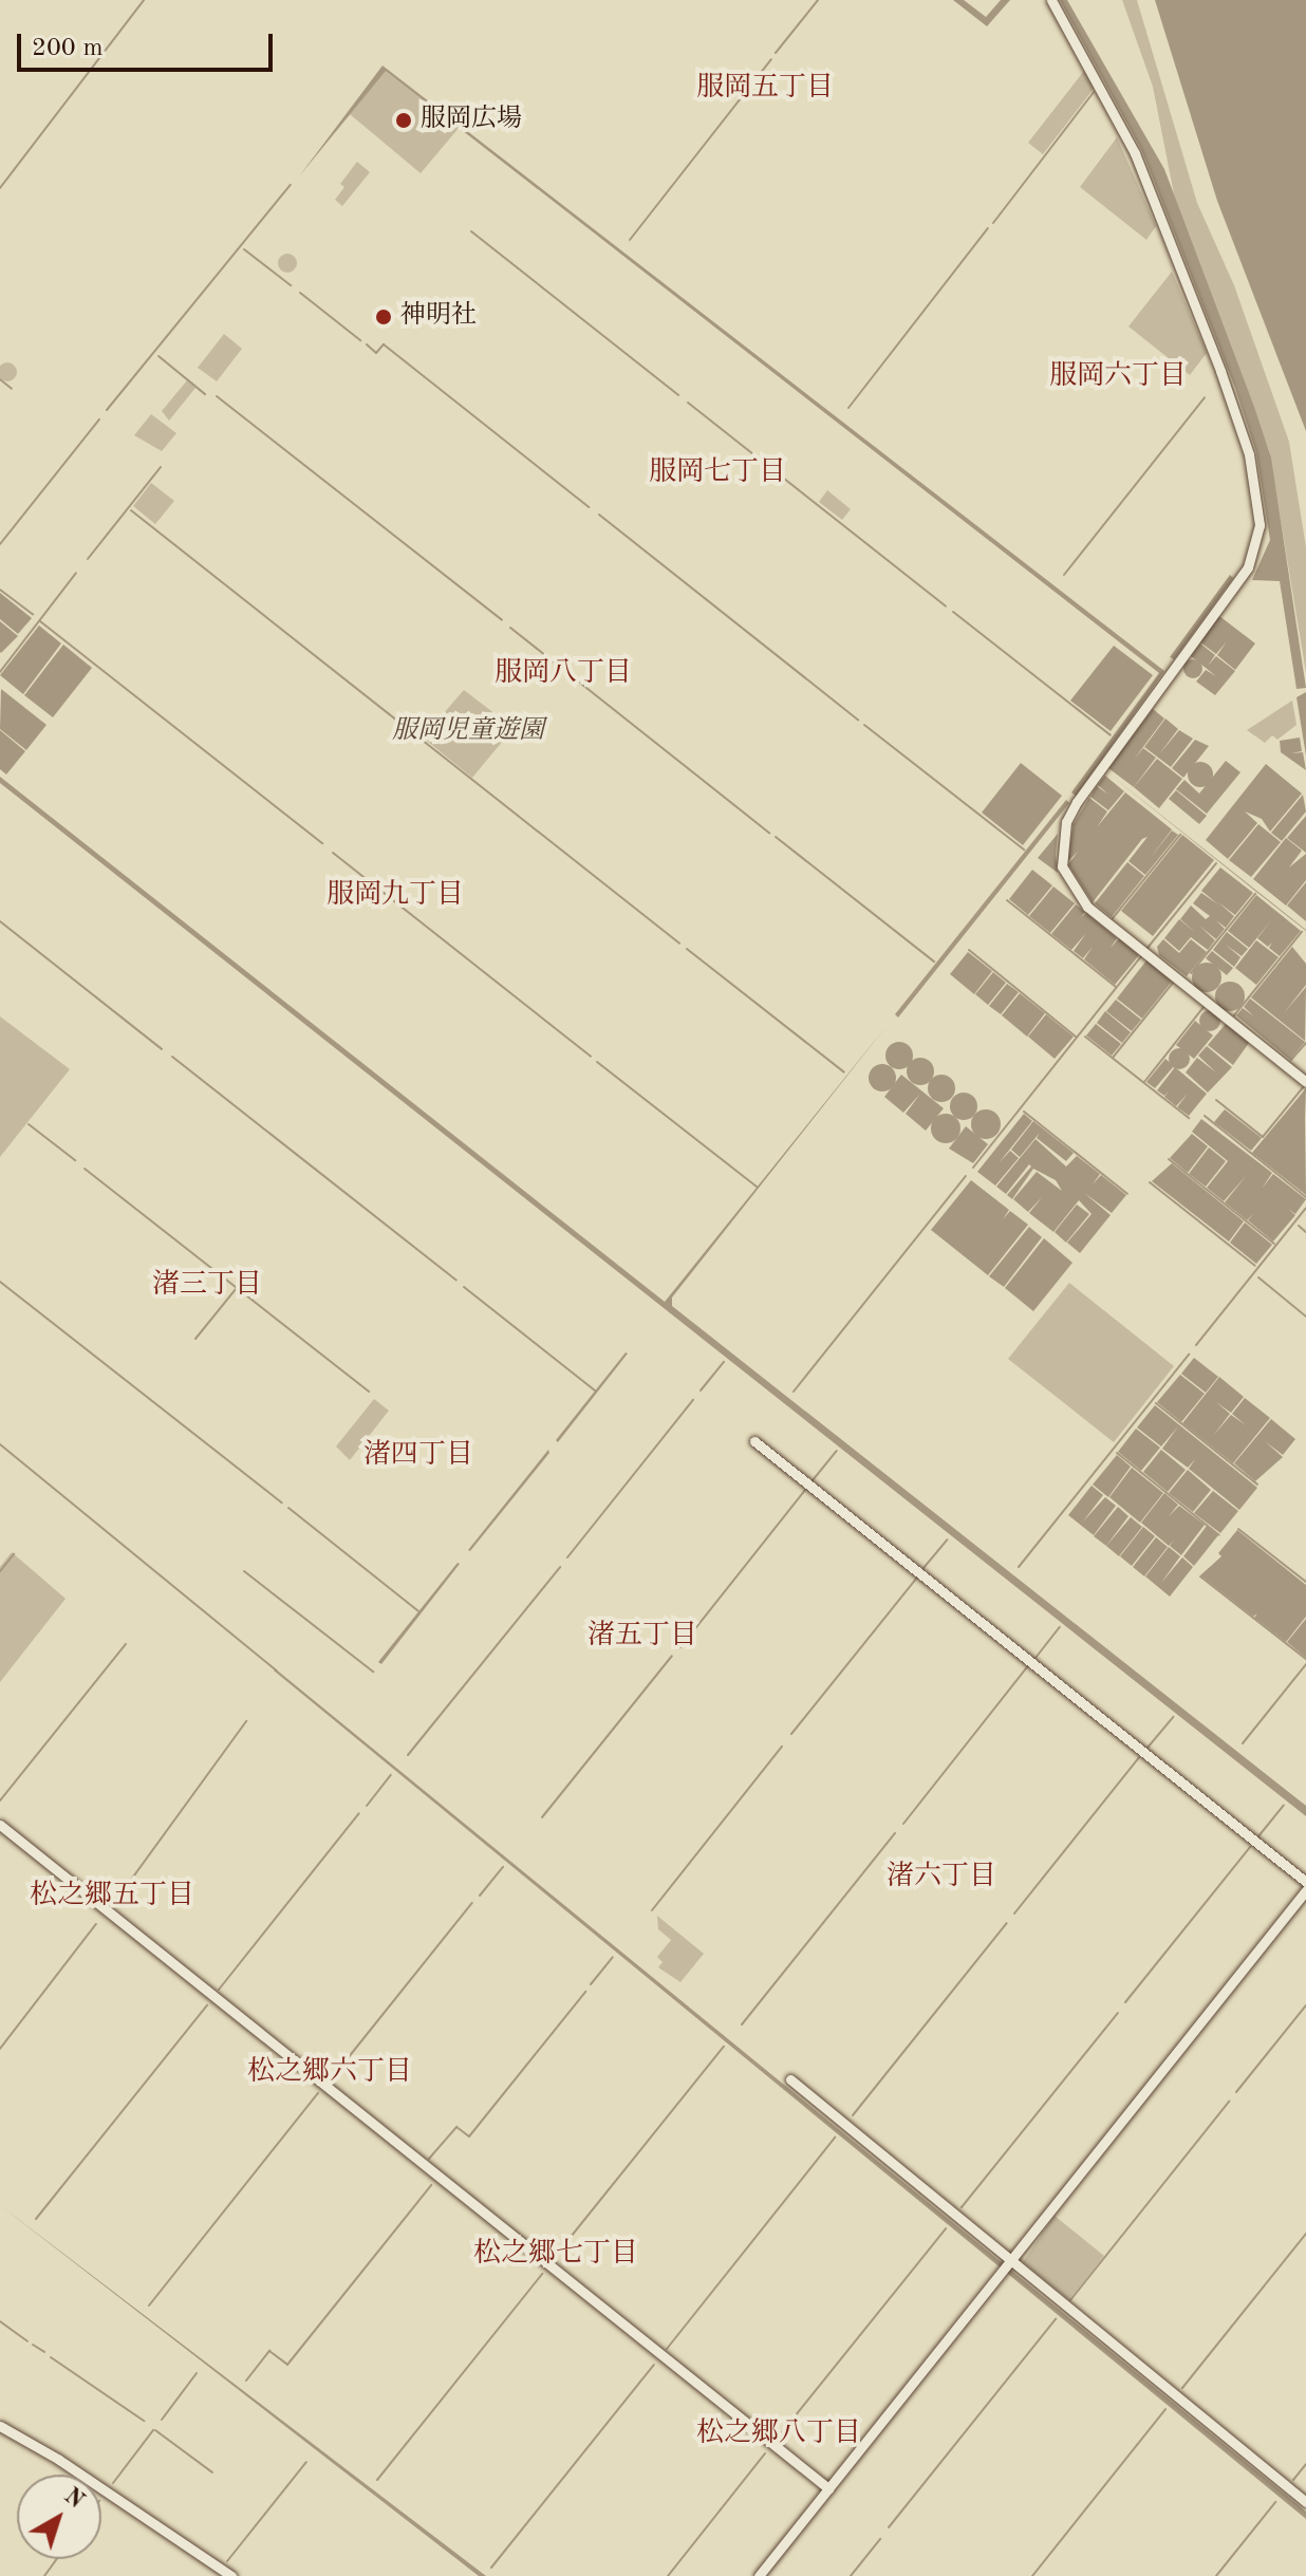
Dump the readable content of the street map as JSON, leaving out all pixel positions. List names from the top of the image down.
{
  "districts": [
    "服岡五丁目",
    "服岡六丁目",
    "服岡七丁目",
    "服岡八丁目",
    "服岡九丁目",
    "渚三丁目",
    "渚四丁目",
    "渚五丁目",
    "渚六丁目",
    "松之郷五丁目",
    "松之郷六丁目",
    "松之郷七丁目",
    "松之郷八丁目"
  ],
  "parks": ["服岡児童遊園"],
  "places": ["服岡広場", "神明社"],
  "scale_bar": "200 m",
  "north": "top right"
}
